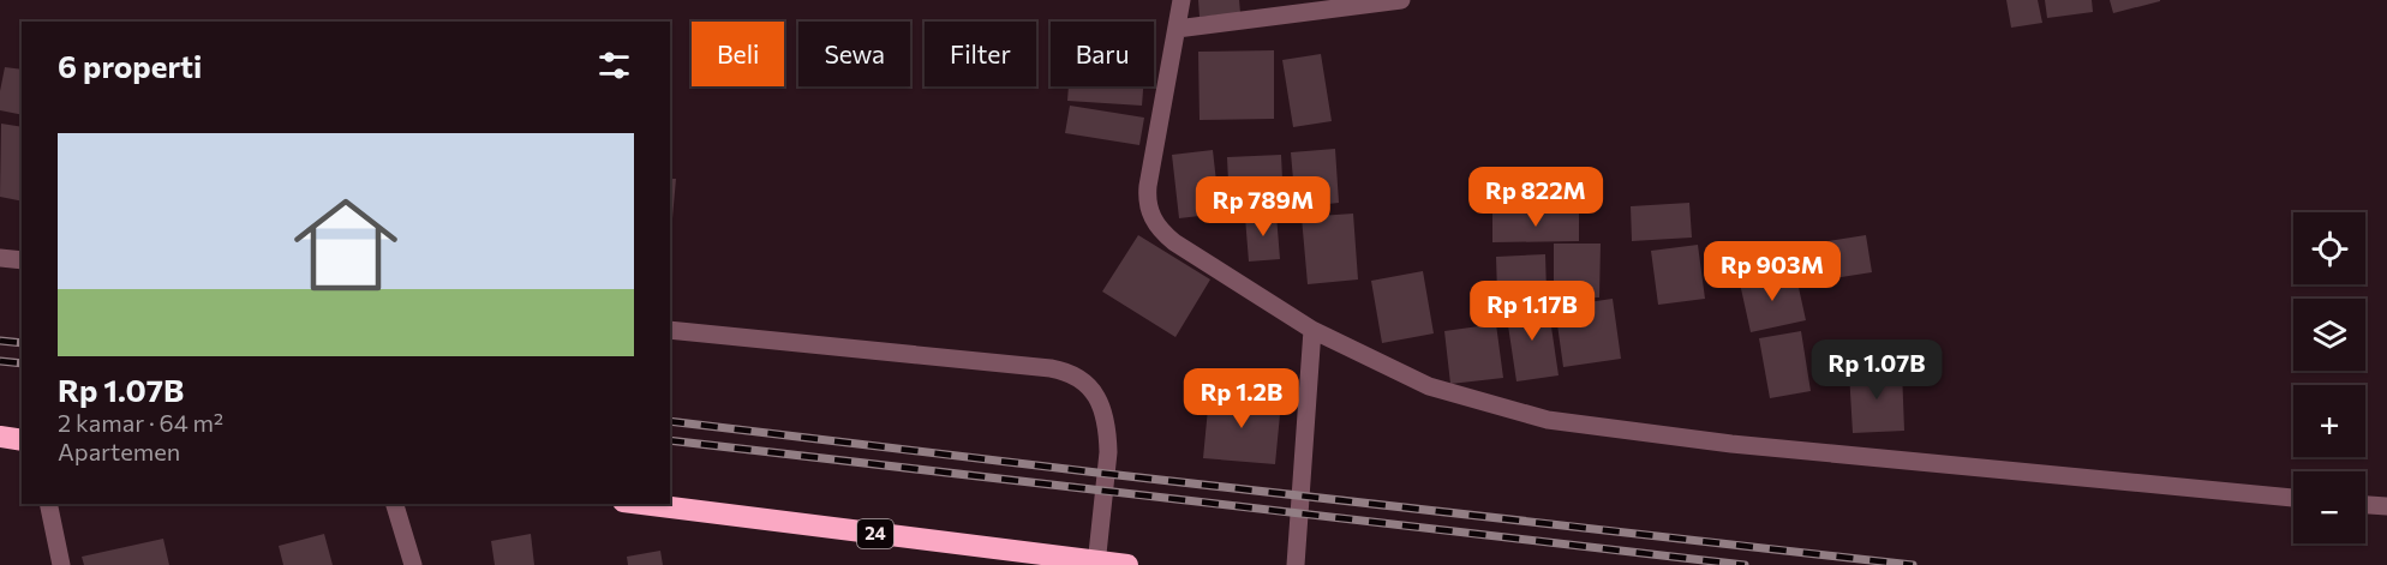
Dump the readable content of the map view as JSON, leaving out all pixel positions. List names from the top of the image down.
{
  "streets": {
    "highway": ["24"]
  },
  "page": {
    "chip": [
      "Beli",
      "Sewa",
      "Filter",
      "Baru"
    ],
    "heading": "6 properti",
    "list": [
      {
        "name": "Rp 1.07B",
        "note": "2 kamar · 64 m² · Apartemen"
      }
    ],
    "price": [
      "Rp 822M",
      "Rp 789M",
      "Rp 903M",
      "Rp 1.17B",
      "Rp 1.07B",
      "Rp 1.2B"
    ],
    "map_buttons": ["+", "−"]
  }
}
